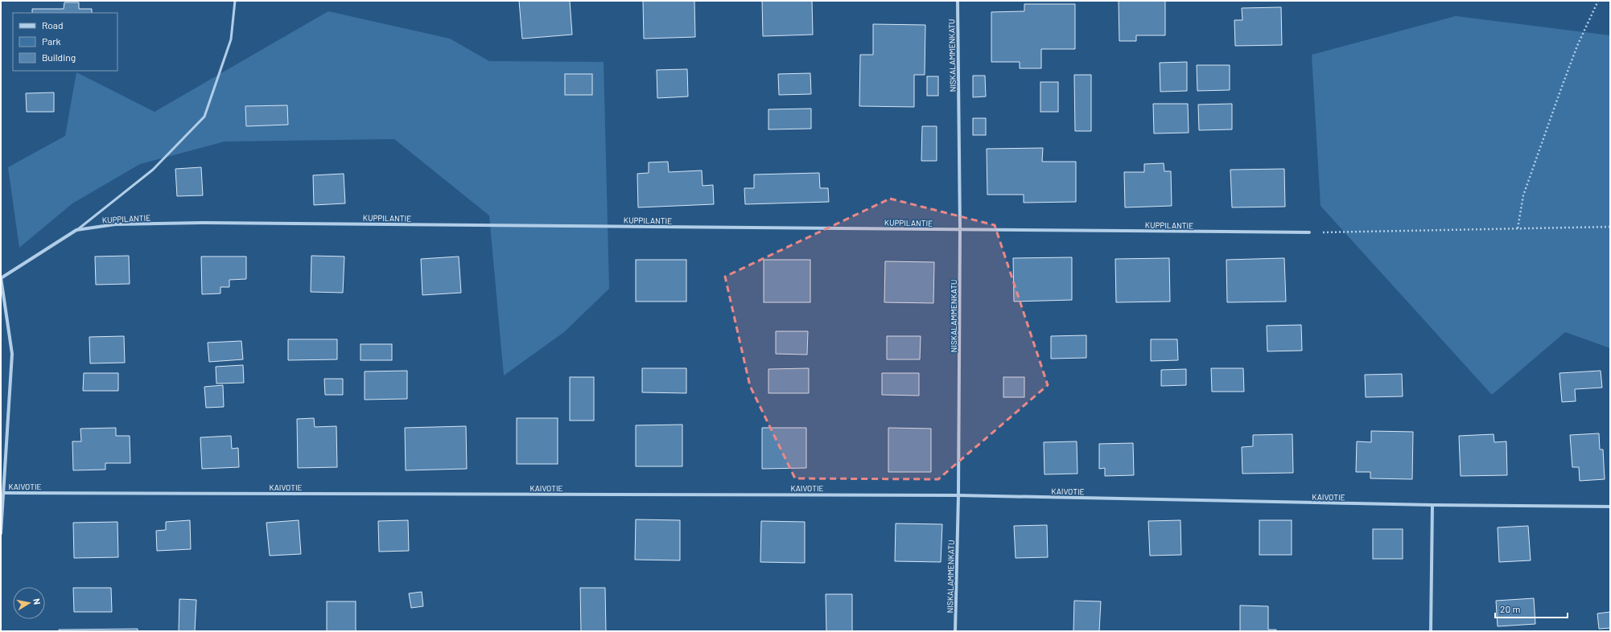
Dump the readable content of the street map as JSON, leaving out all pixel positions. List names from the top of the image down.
{
  "streets": {
    "street": ["NISKALAMMENKATU", "KUPPILANTIE", "KAIVOTIE"]
  },
  "crossings": [
    ["NISKALAMMENKATU", "KUPPILANTIE"],
    ["NISKALAMMENKATU", "KAIVOTIE"]
  ],
  "legend": ["Road", "Park", "Building"],
  "scale_bar": "20 m",
  "north": "right"
}
